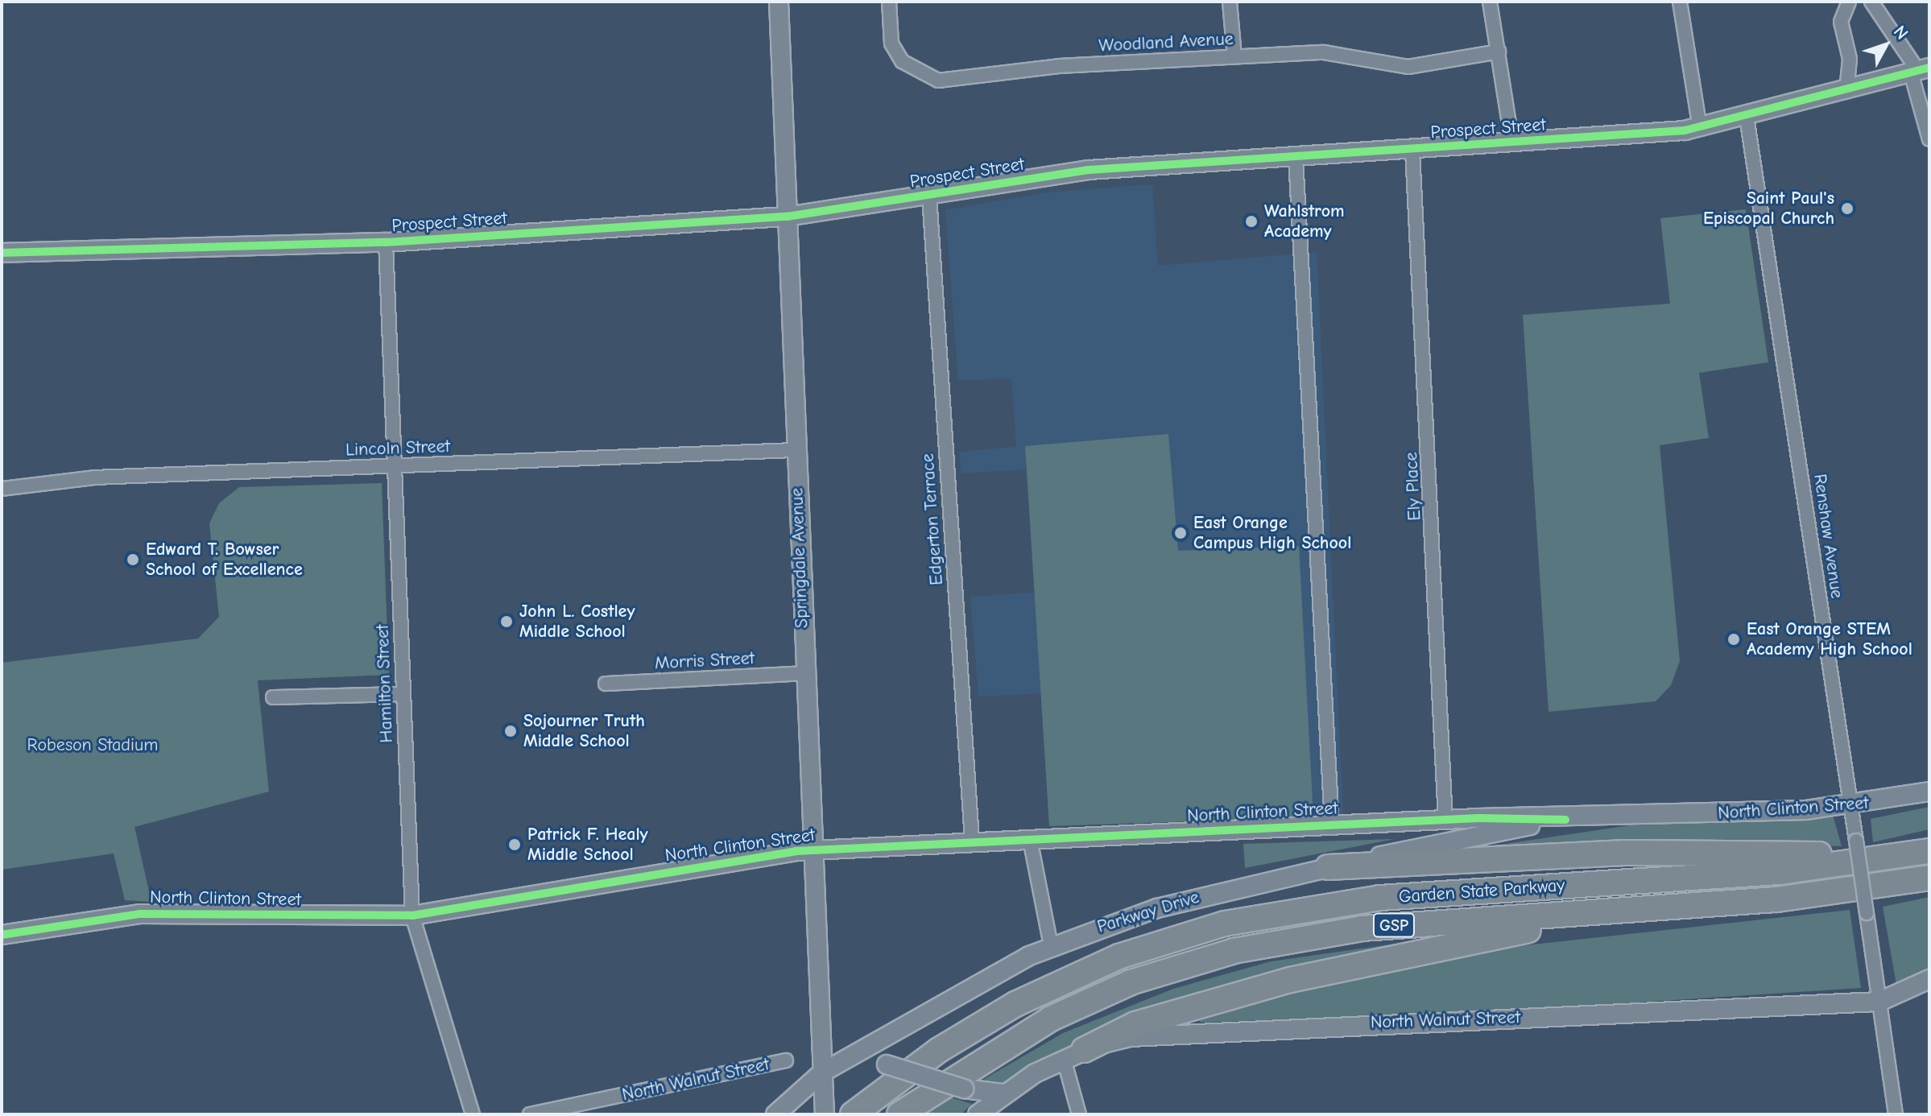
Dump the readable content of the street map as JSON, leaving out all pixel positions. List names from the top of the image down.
{
  "streets": {
    "highway": ["Garden State Parkway", "GSP"],
    "street": [
      "Woodland Avenue",
      "Prospect Street",
      "Lincoln Street",
      "Ely Place",
      "Edgerton Terrace",
      "Renshaw Avenue",
      "Springdale Avenue",
      "Morris Street",
      "Hamilton Street",
      "North Clinton Street",
      "Parkway Drive",
      "North Walnut Street"
    ]
  },
  "crossings": [
    ["Prospect Street", "Ely Place"],
    ["Prospect Street", "Edgerton Terrace"],
    ["Prospect Street", "Renshaw Avenue"],
    ["Prospect Street", "Springdale Avenue"],
    ["Prospect Street", "Hamilton Street"],
    ["Lincoln Street", "Springdale Avenue"],
    ["Lincoln Street", "Hamilton Street"],
    ["Ely Place", "North Clinton Street"],
    ["Edgerton Terrace", "North Clinton Street"],
    ["Renshaw Avenue", "North Clinton Street"],
    ["Renshaw Avenue", "North Walnut Street"],
    ["Springdale Avenue", "Morris Street"],
    ["Springdale Avenue", "North Clinton Street"],
    ["Springdale Avenue", "Parkway Drive"],
    ["Hamilton Street", "North Clinton Street"],
    ["North Clinton Street", "Parkway Drive"]
  ],
  "parks": ["Robeson Stadium"],
  "places": [
    "Saint Paul's Episcopal Church",
    "Wahlstrom Academy",
    "East Orange Campus High School",
    "Edward T. Bowser School of Excellence",
    "John L. Costley Middle School",
    "East Orange STEM Academy High School",
    "Sojourner Truth Middle School",
    "Patrick F. Healy Middle School"
  ],
  "north": "top right"
}
